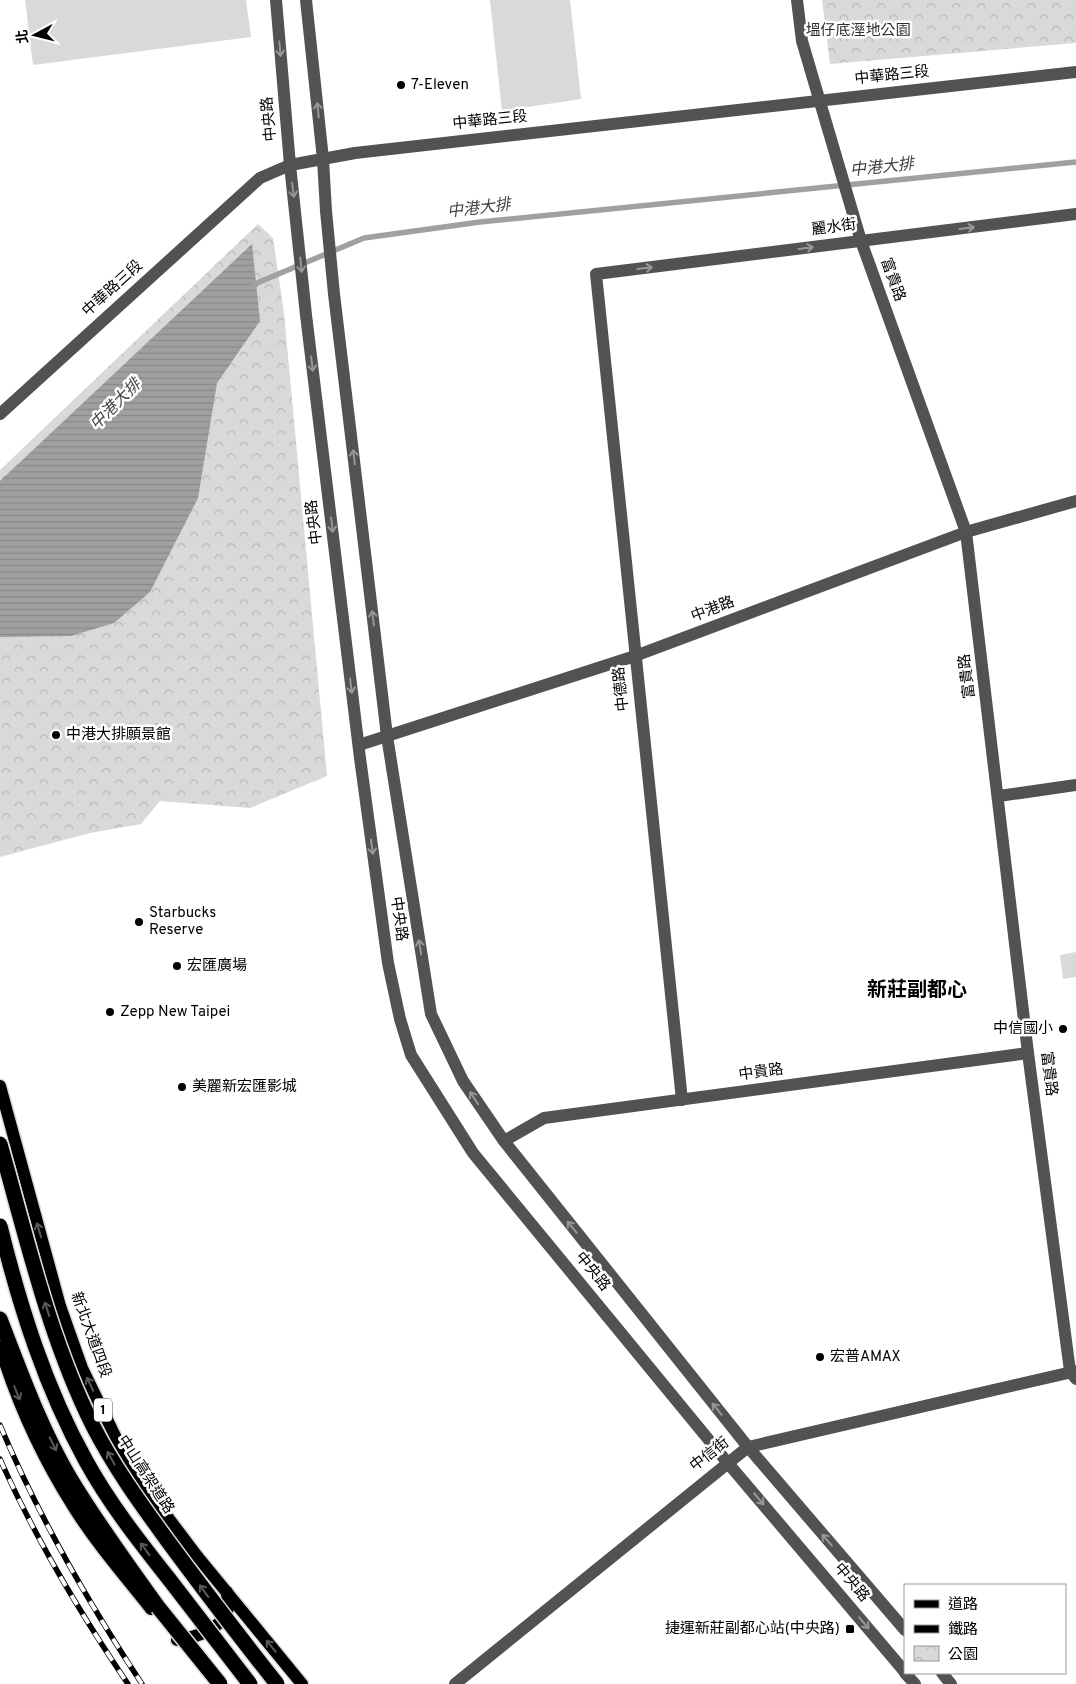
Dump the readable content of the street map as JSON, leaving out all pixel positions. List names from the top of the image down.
{
  "streets": {
    "highway": ["1", "中山高架道路"],
    "main road": ["新北大道四段"],
    "street": [
      "中華路三段",
      "中央路",
      "麗水街",
      "富貴路",
      "中港路",
      "中德路",
      "中貴路",
      "中信街"
    ]
  },
  "crossings": [
    ["中華路三段", "中央路"],
    ["中華路三段", "富貴路"],
    ["中央路", "中港路"],
    ["中央路", "中貴路"],
    ["中央路", "中信街"],
    ["麗水街", "富貴路"],
    ["麗水街", "中德路"],
    ["富貴路", "中港路"],
    ["富貴路", "中貴路"],
    ["富貴路", "中信街"],
    ["中港路", "中德路"],
    ["中德路", "中貴路"]
  ],
  "one_way": ["麗水街"],
  "districts": ["新莊副都心"],
  "water": ["中港大排"],
  "parks": ["塭仔底溼地公園"],
  "places": {
    "other": [
      "7-Eleven",
      "中港大排願景館",
      "Starbucks Reserve",
      "宏匯廣場",
      "Zepp New Taipei",
      "中信國小",
      "美麗新宏匯影城",
      "宏普AMAX"
    ],
    "transit": ["捷運新莊副都心站(中央路)"]
  },
  "legend": ["道路", "鐵路", "公園"],
  "north": "left"
}
